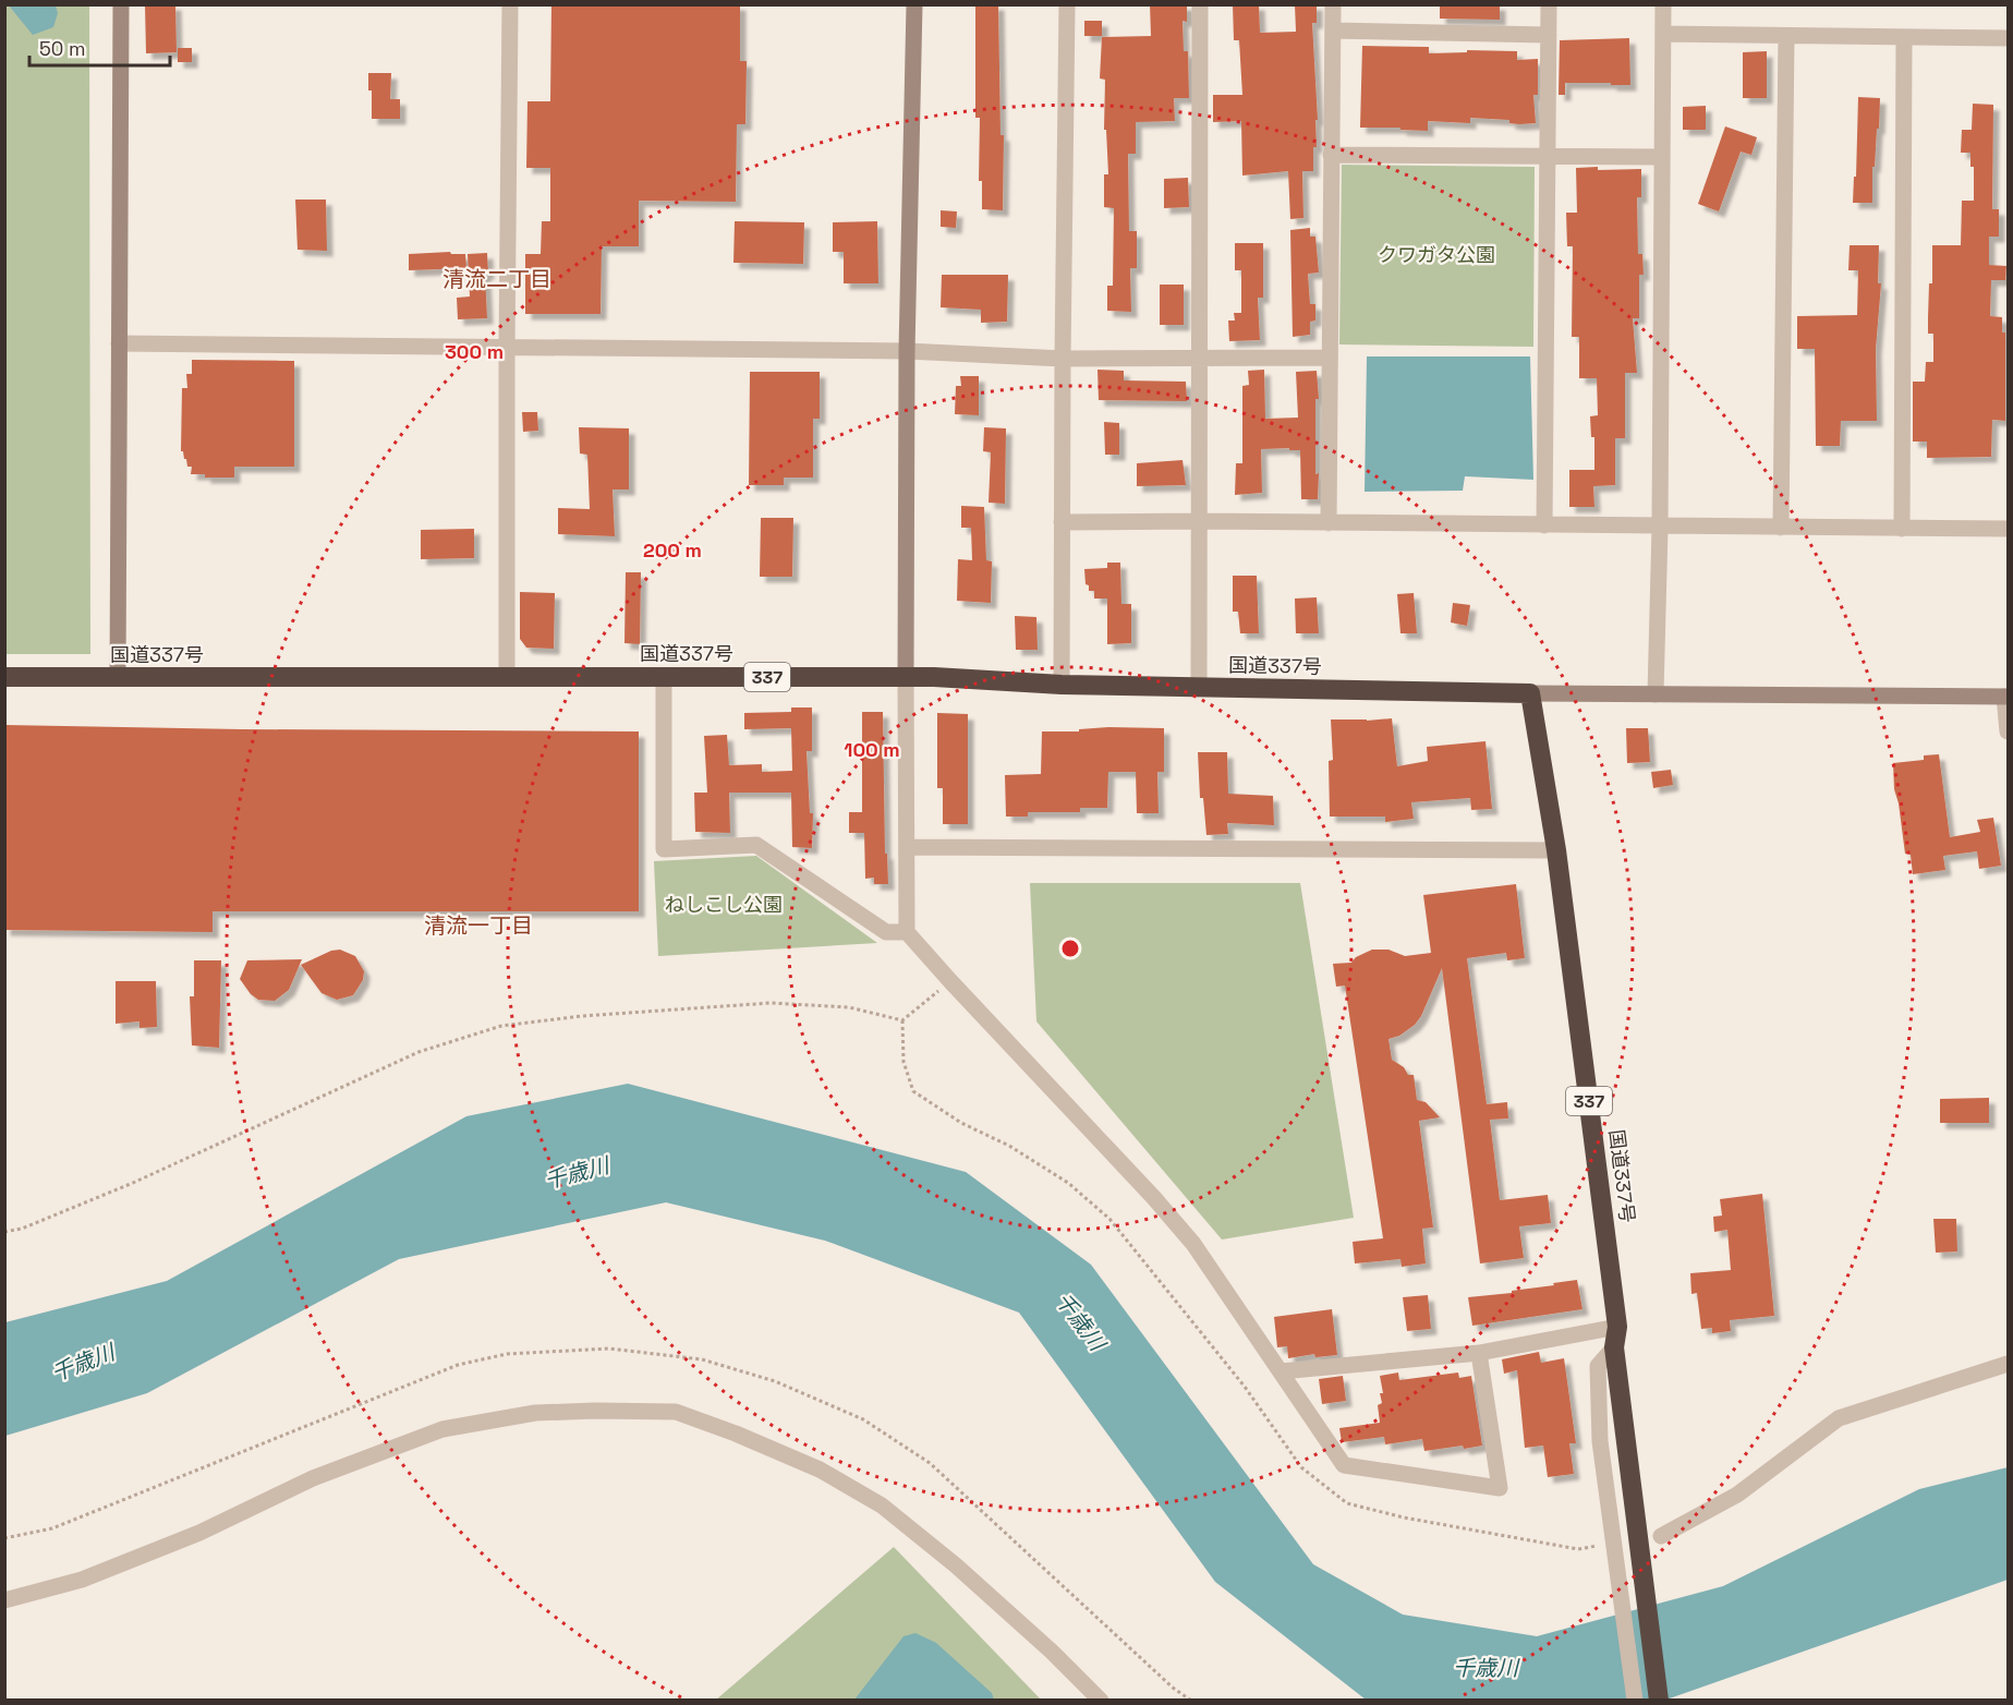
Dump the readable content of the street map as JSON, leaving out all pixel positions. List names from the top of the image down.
{
  "streets": {
    "highway": ["国道337号", "337"]
  },
  "districts": ["清流二丁目", "清流一丁目"],
  "water": ["千歳川"],
  "parks": ["クワガタ公園", "ねしこし公園"],
  "scale_bar": "50 m",
  "rings": ["300 m", "200 m", "100 m"]
}
